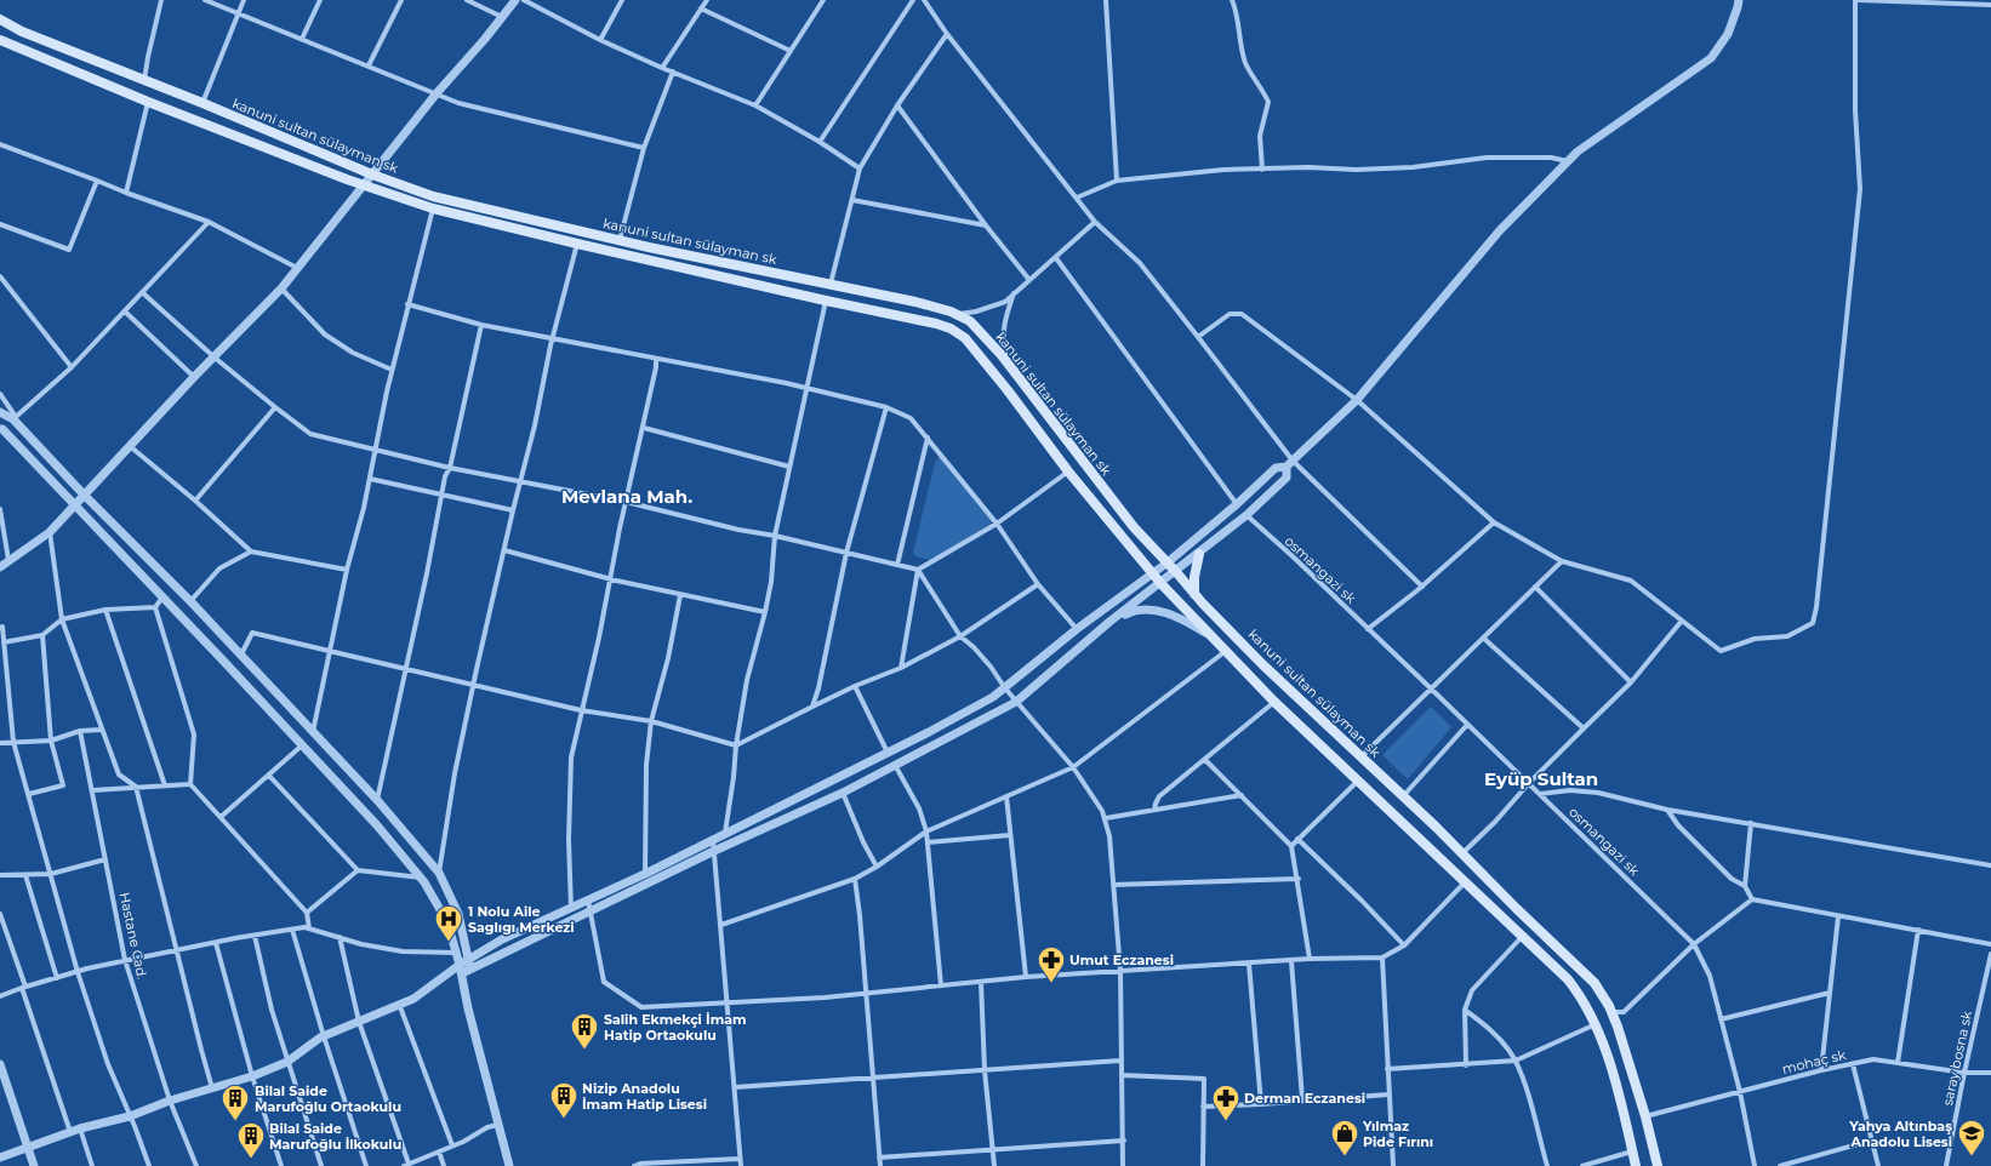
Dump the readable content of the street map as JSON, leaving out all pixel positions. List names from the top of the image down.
{
  "streets": {
    "main road": ["kanuni sultan sülayman sk"],
    "street": [
      "osmangazi sk",
      "Hastane Cad.",
      "saray bosna sk",
      "mohaç sk"
    ]
  },
  "crossings": [
    ["kanuni sultan sülayman sk", "mohaç sk"],
    ["osmangazi sk", "mohaç sk"],
    ["saray bosna sk", "mohaç sk"]
  ],
  "districts": ["Mevlana Mah.", "Eyüp Sultan"],
  "places": {
    "hospital": ["1 Nolu Aile Saglıgı Merkezi"],
    "pharmacy": ["Umut Eczanesi", "Derman Eczanesi"],
    "building": [
      "Salih Ekmekçi İmam Hatip Ortaokulu",
      "Nizip Anadolu İmam Hatip Lisesi",
      "Bilal Saide Marufoğlu Ortaokulu",
      "Bilal Saide Marufoğlu İlkokulu"
    ],
    "shop": ["Yılmaz Pide Fırını"],
    "school or university": ["Yahya Altınbaş Anadolu Lisesi"]
  }
}
